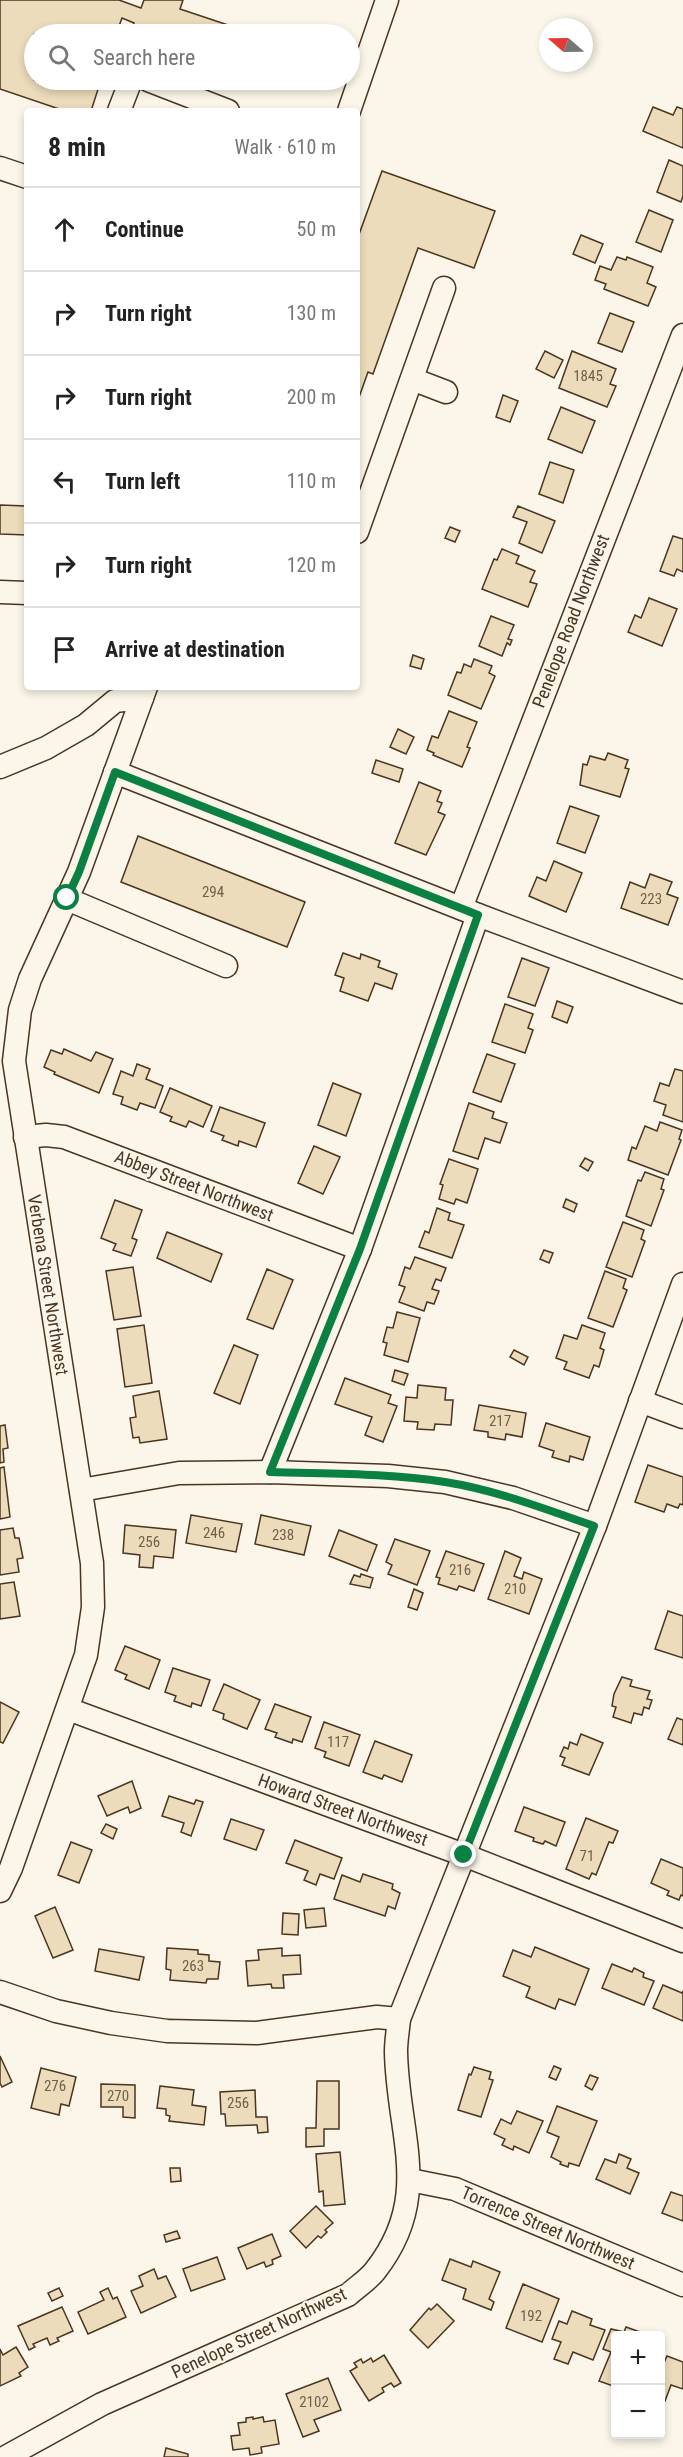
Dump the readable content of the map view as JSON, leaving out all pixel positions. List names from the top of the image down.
{
  "streets": {
    "street": [
      "Penelope Road Northwest",
      "Abbey Street Northwest",
      "Verbena Street Northwest",
      "Howard Street Northwest",
      "Torrence Street Northwest",
      "Penelope Street Northwest"
    ]
  },
  "crossings": [
    ["Penelope Road Northwest", "Abbey Street Northwest"],
    ["Abbey Street Northwest", "Verbena Street Northwest"],
    ["Verbena Street Northwest", "Howard Street Northwest"],
    ["Howard Street Northwest", "Penelope Street Northwest"],
    ["Torrence Street Northwest", "Penelope Street Northwest"]
  ],
  "house_numbers": [
    "1845",
    "294",
    "223",
    "217",
    "246",
    "238",
    "256",
    "216",
    "210",
    "117",
    "71",
    "263",
    "276",
    "270",
    "256",
    "192",
    "2102"
  ],
  "north": "left",
  "page": {
    "search": "Search here",
    "heading": ["8 min", "Walk · 610 m"],
    "list": [
      ["Continue", "50 m"],
      ["Turn right", "130 m"],
      ["Turn right", "200 m"],
      ["Turn left", "110 m"],
      ["Turn right", "120 m"],
      "Arrive at destination"
    ],
    "map_buttons": ["+", "−"]
  }
}
